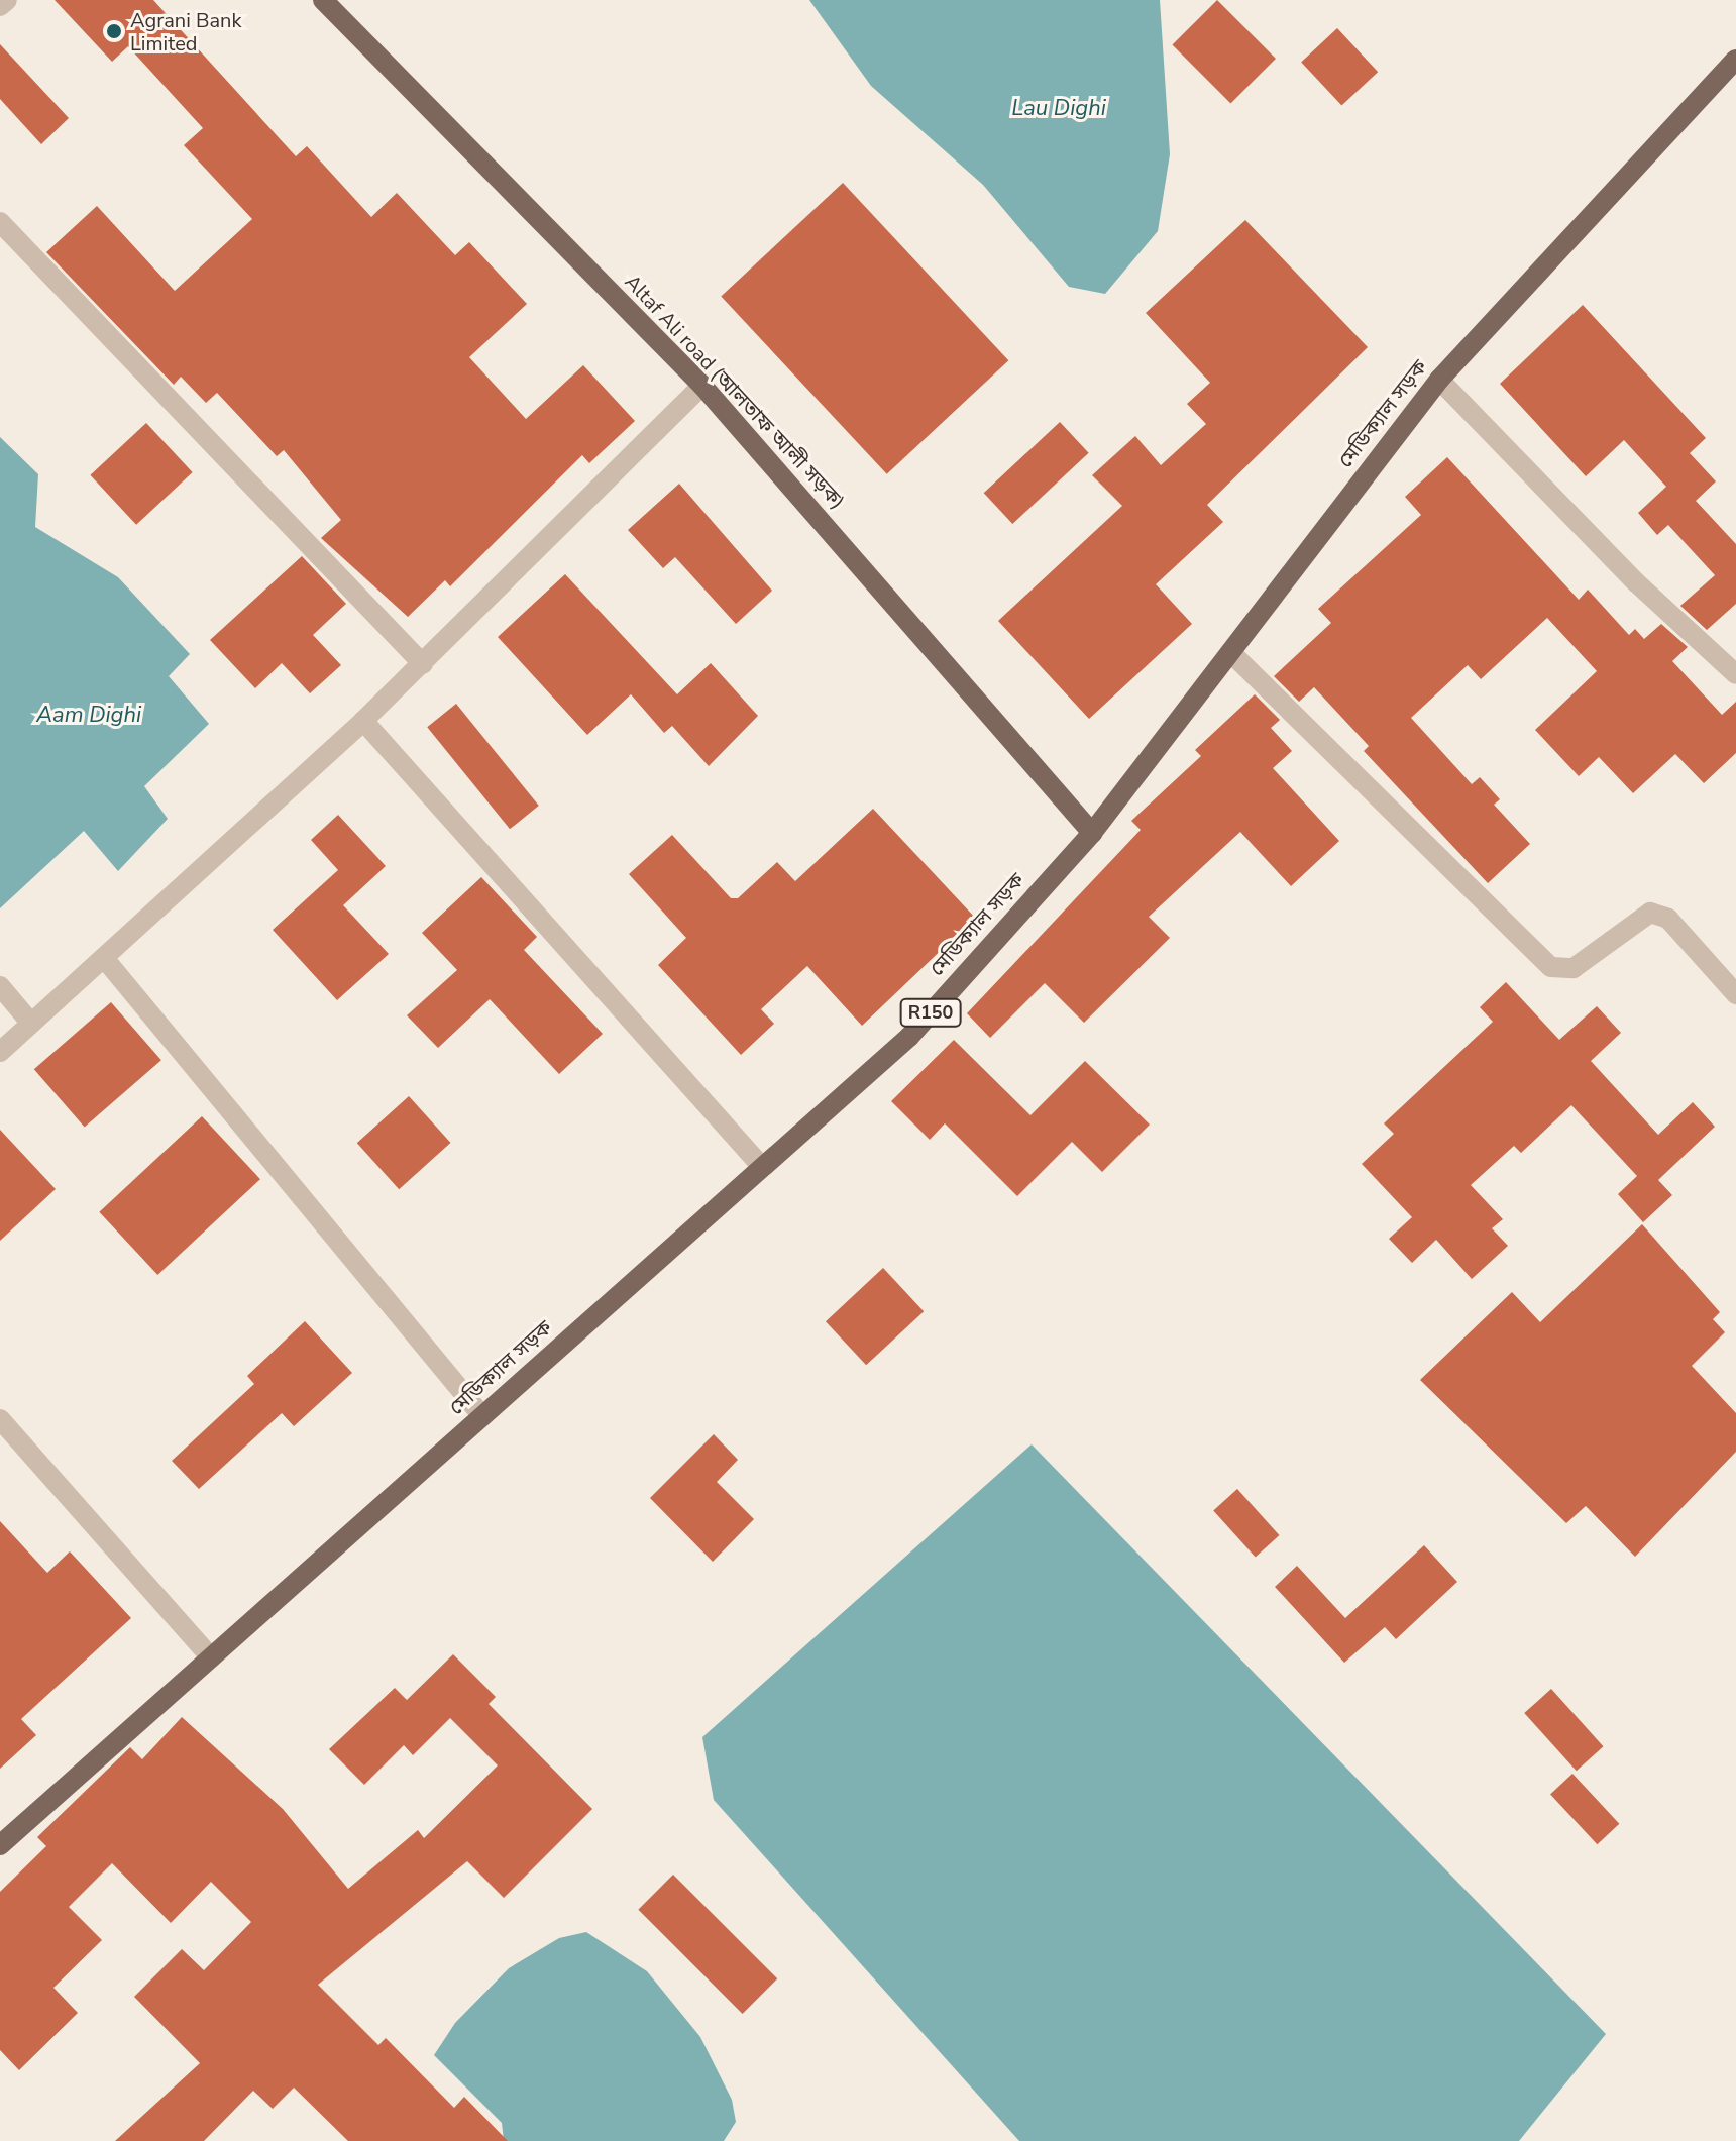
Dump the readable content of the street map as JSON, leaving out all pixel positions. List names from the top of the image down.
{
  "streets": {
    "main road": ["Altaf Ali road (আলতাফ আলী সড়ক)", "মেডিক্যাল সড়ক", "R150"]
  },
  "crossings": [
    ["Altaf Ali road (আলতাফ আলী সড়ক)", "মেডিক্যাল সড়ক"]
  ],
  "water": ["Lau Dighi", "Aam Dighi"],
  "places": ["Agrani Bank Limited"]
}
